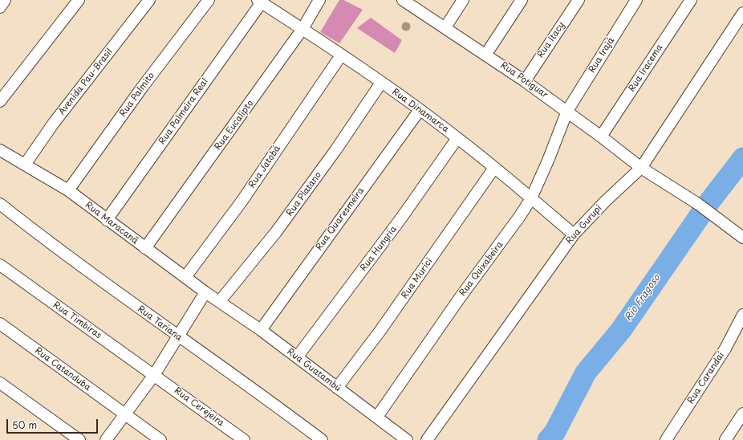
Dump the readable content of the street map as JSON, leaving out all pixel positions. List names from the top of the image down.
{
  "streets": {
    "street": [
      "Rua Itacy",
      "Rua Irajá",
      "Rua Iracema",
      "Rua Potiguar",
      "Avenida Pau-Brasil",
      "Rua Palmito",
      "Rua Dinamarca",
      "Rua Palmeira Real",
      "Rua Eucalipto",
      "Rua Jatobá",
      "Rua Platano",
      "Rua Quaresmeira",
      "Rua Maracanã",
      "Rua Gurupi",
      "Rua Hungria",
      "Rua Quixabeira",
      "Rua Murici",
      "Rua Timbiras",
      "Rua Tariana",
      "Rua Catanduba",
      "Rua Guatambú",
      "Rua Carandaí",
      "Rua Cerejeira"
    ]
  },
  "crossings": [
    ["Rua Itacy", "Rua Potiguar"],
    ["Rua Irajá", "Rua Potiguar"],
    ["Rua Irajá", "Rua Quixabeira"],
    ["Rua Iracema", "Rua Potiguar"],
    ["Rua Potiguar", "Rua Gurupi"],
    ["Rua Potiguar", "Rua Quixabeira"],
    ["Avenida Pau-Brasil", "Rua Maracanã"],
    ["Rua Palmito", "Rua Maracanã"],
    ["Rua Dinamarca", "Rua Palmeira Real"],
    ["Rua Dinamarca", "Rua Eucalipto"],
    ["Rua Dinamarca", "Rua Jatobá"],
    ["Rua Dinamarca", "Rua Platano"],
    ["Rua Dinamarca", "Rua Quaresmeira"],
    ["Rua Dinamarca", "Rua Gurupi"],
    ["Rua Dinamarca", "Rua Hungria"],
    ["Rua Dinamarca", "Rua Quixabeira"],
    ["Rua Dinamarca", "Rua Murici"],
    ["Rua Palmeira Real", "Rua Maracanã"],
    ["Rua Eucalipto", "Rua Maracanã"],
    ["Rua Jatobá", "Rua Maracanã"],
    ["Rua Platano", "Rua Maracanã"],
    ["Rua Platano", "Rua Guatambú"],
    ["Rua Quaresmeira", "Rua Guatambú"],
    ["Rua Maracanã", "Rua Guatambú"],
    ["Rua Hungria", "Rua Guatambú"],
    ["Rua Quixabeira", "Rua Guatambú"],
    ["Rua Murici", "Rua Guatambú"],
    ["Rua Timbiras", "Rua Cerejeira"]
  ],
  "water": ["Rio Fragoso"],
  "scale_bar": "50 m"
}
